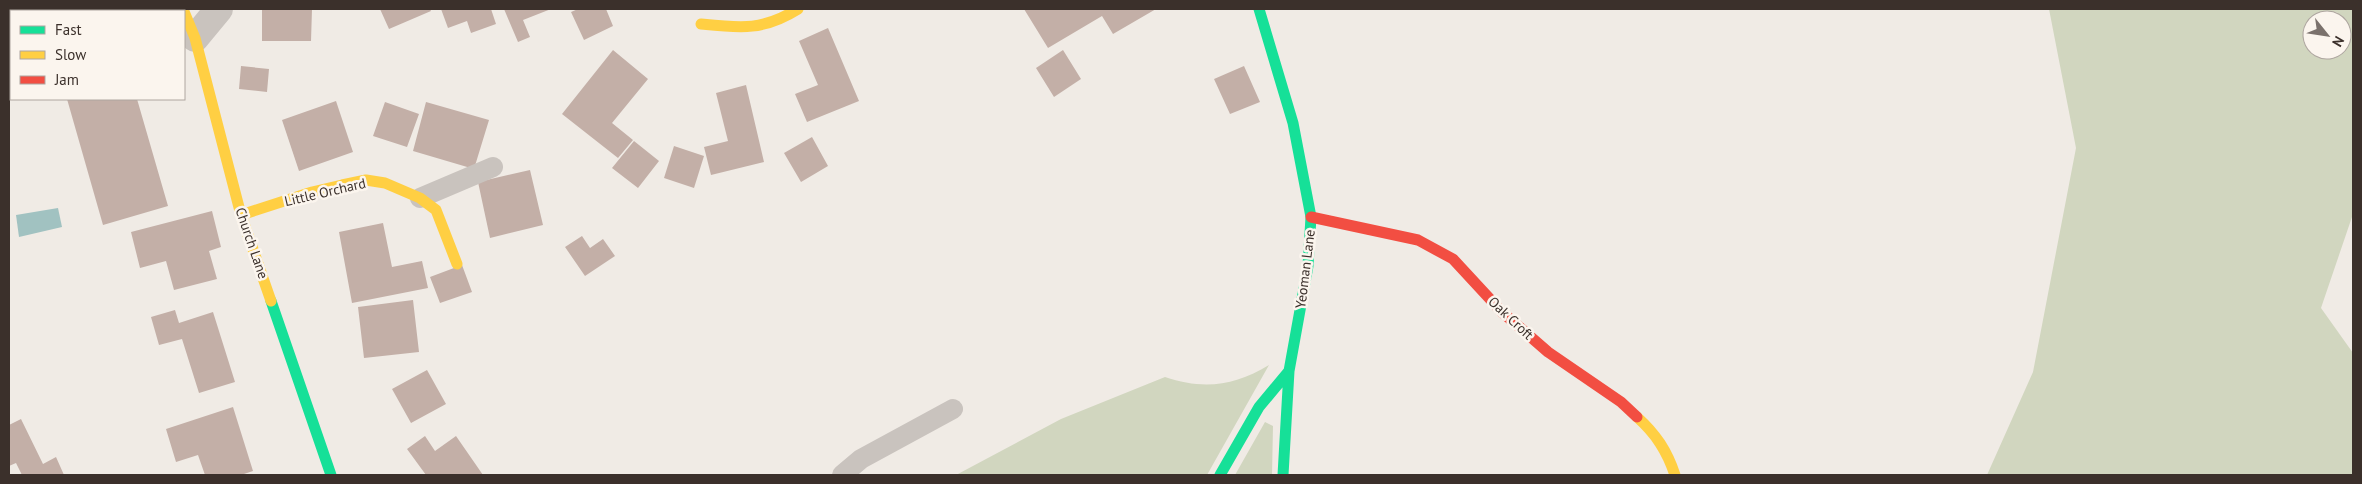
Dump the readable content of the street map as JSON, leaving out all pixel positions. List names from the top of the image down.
{
  "streets": {
    "street": [
      "Little Orchard",
      "Church Lane",
      "Yeoman Lane",
      "Oak Croft"
    ]
  },
  "crossings": [
    ["Little Orchard", "Church Lane"],
    ["Yeoman Lane", "Oak Croft"]
  ],
  "legend": ["Fast", "Slow", "Jam"],
  "north": "bottom right"
}
